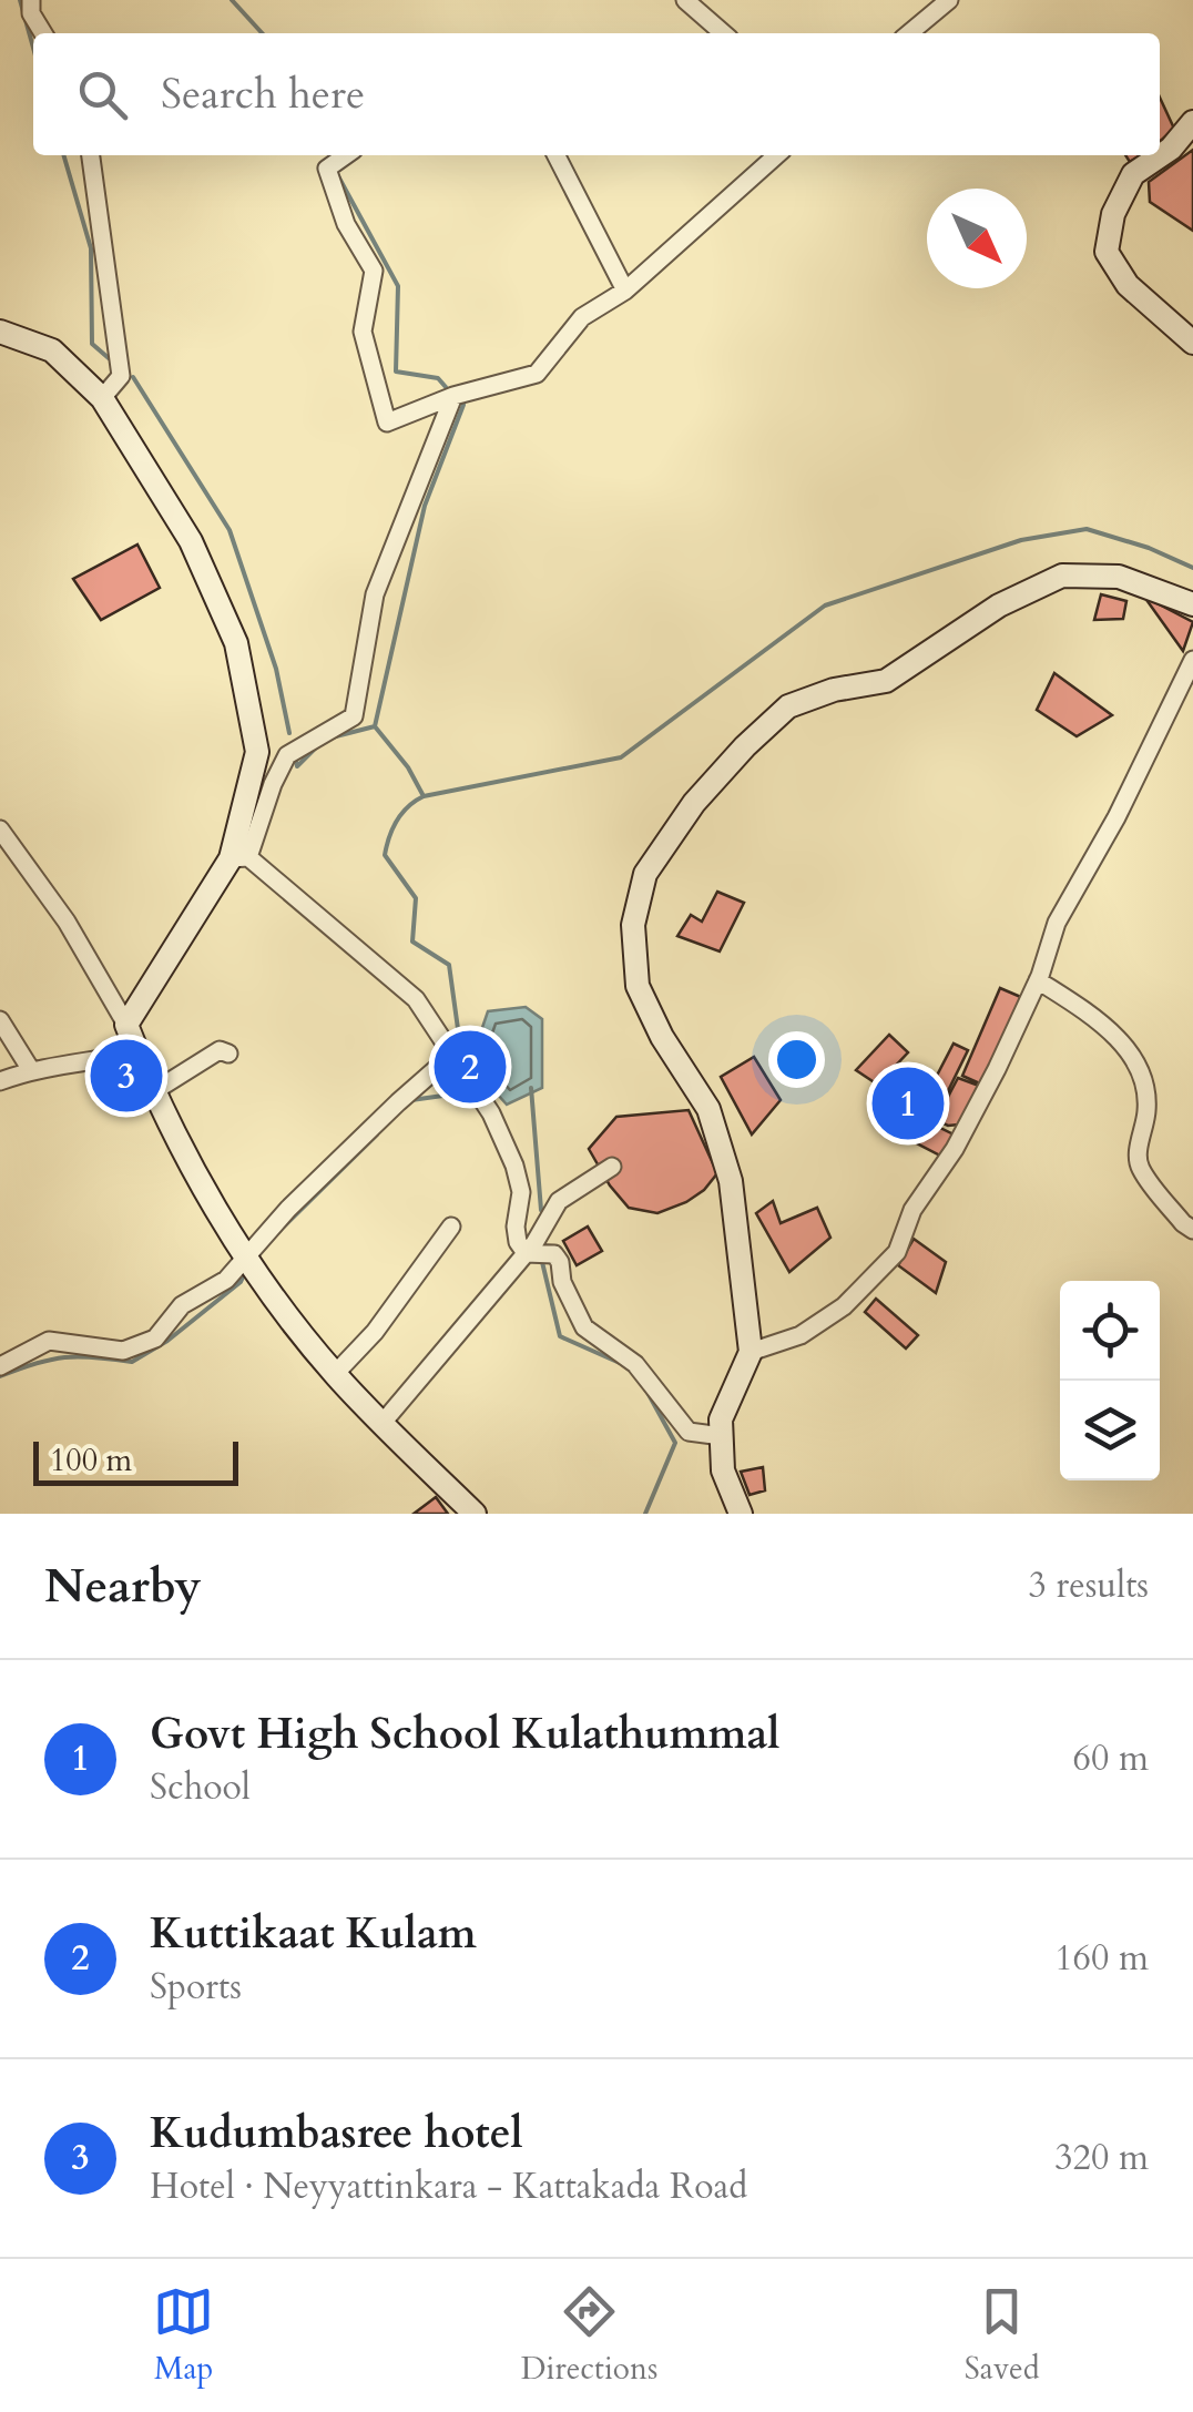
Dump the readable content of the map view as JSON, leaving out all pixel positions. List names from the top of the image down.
{
  "scale_bar": "100 m",
  "north": "bottom right",
  "page": {
    "search": "Search here",
    "pins": ["2", "3", "1"],
    "scale": "100 m",
    "heading": ["Nearby", "3 results"],
    "list": [
      {
        "mark": "1",
        "name": "Govt High School Kulathummal",
        "note": "School",
        "value": "60 m"
      },
      {
        "mark": "2",
        "name": "Kuttikaat Kulam",
        "note": "Sports",
        "value": "160 m"
      },
      {
        "mark": "3",
        "name": "Kudumbasree hotel",
        "note": "Hotel · Neyyattinkara - Kattakada Road",
        "value": "320 m"
      }
    ],
    "nav": ["Map", "Directions", "Saved"]
  }
}
